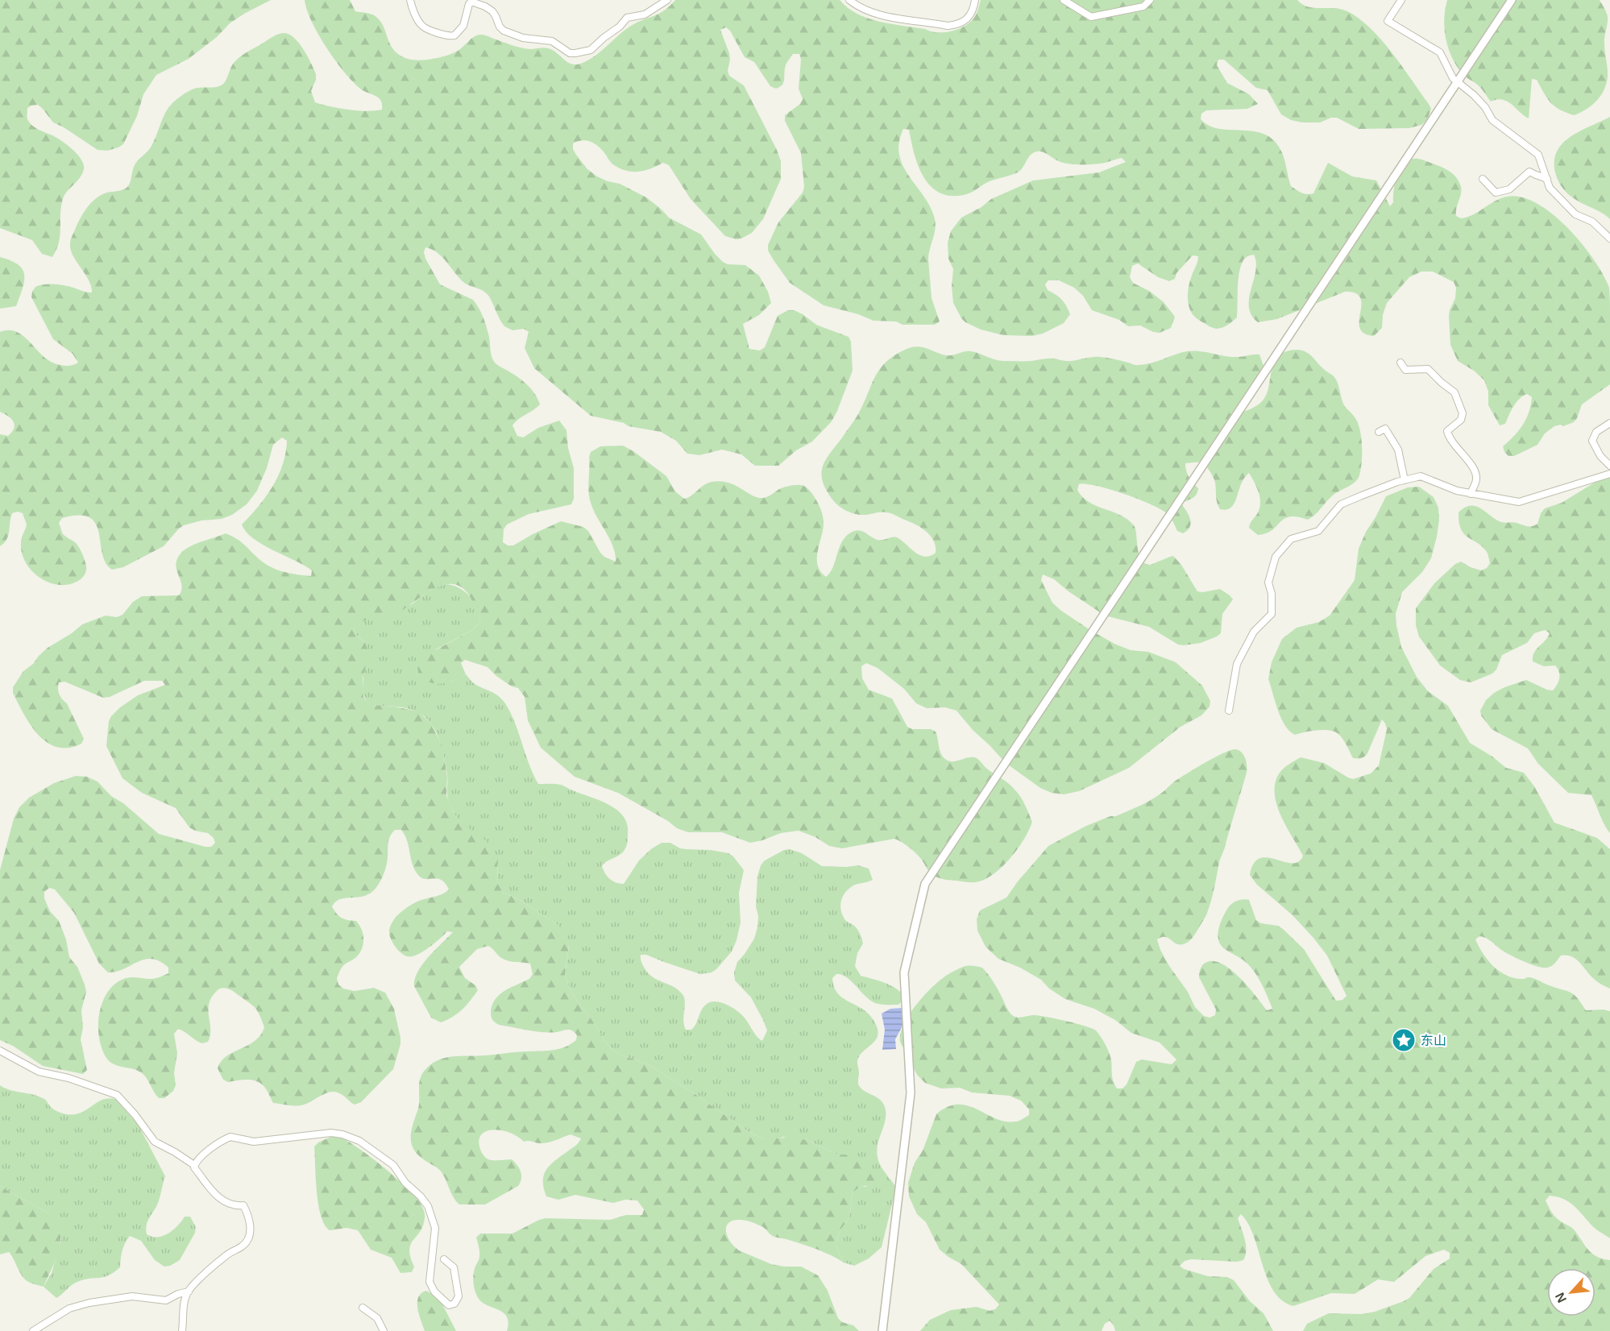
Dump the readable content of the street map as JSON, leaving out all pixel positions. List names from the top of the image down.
{
  "places": {
    "place": ["东山"]
  },
  "north": "bottom left"
}
